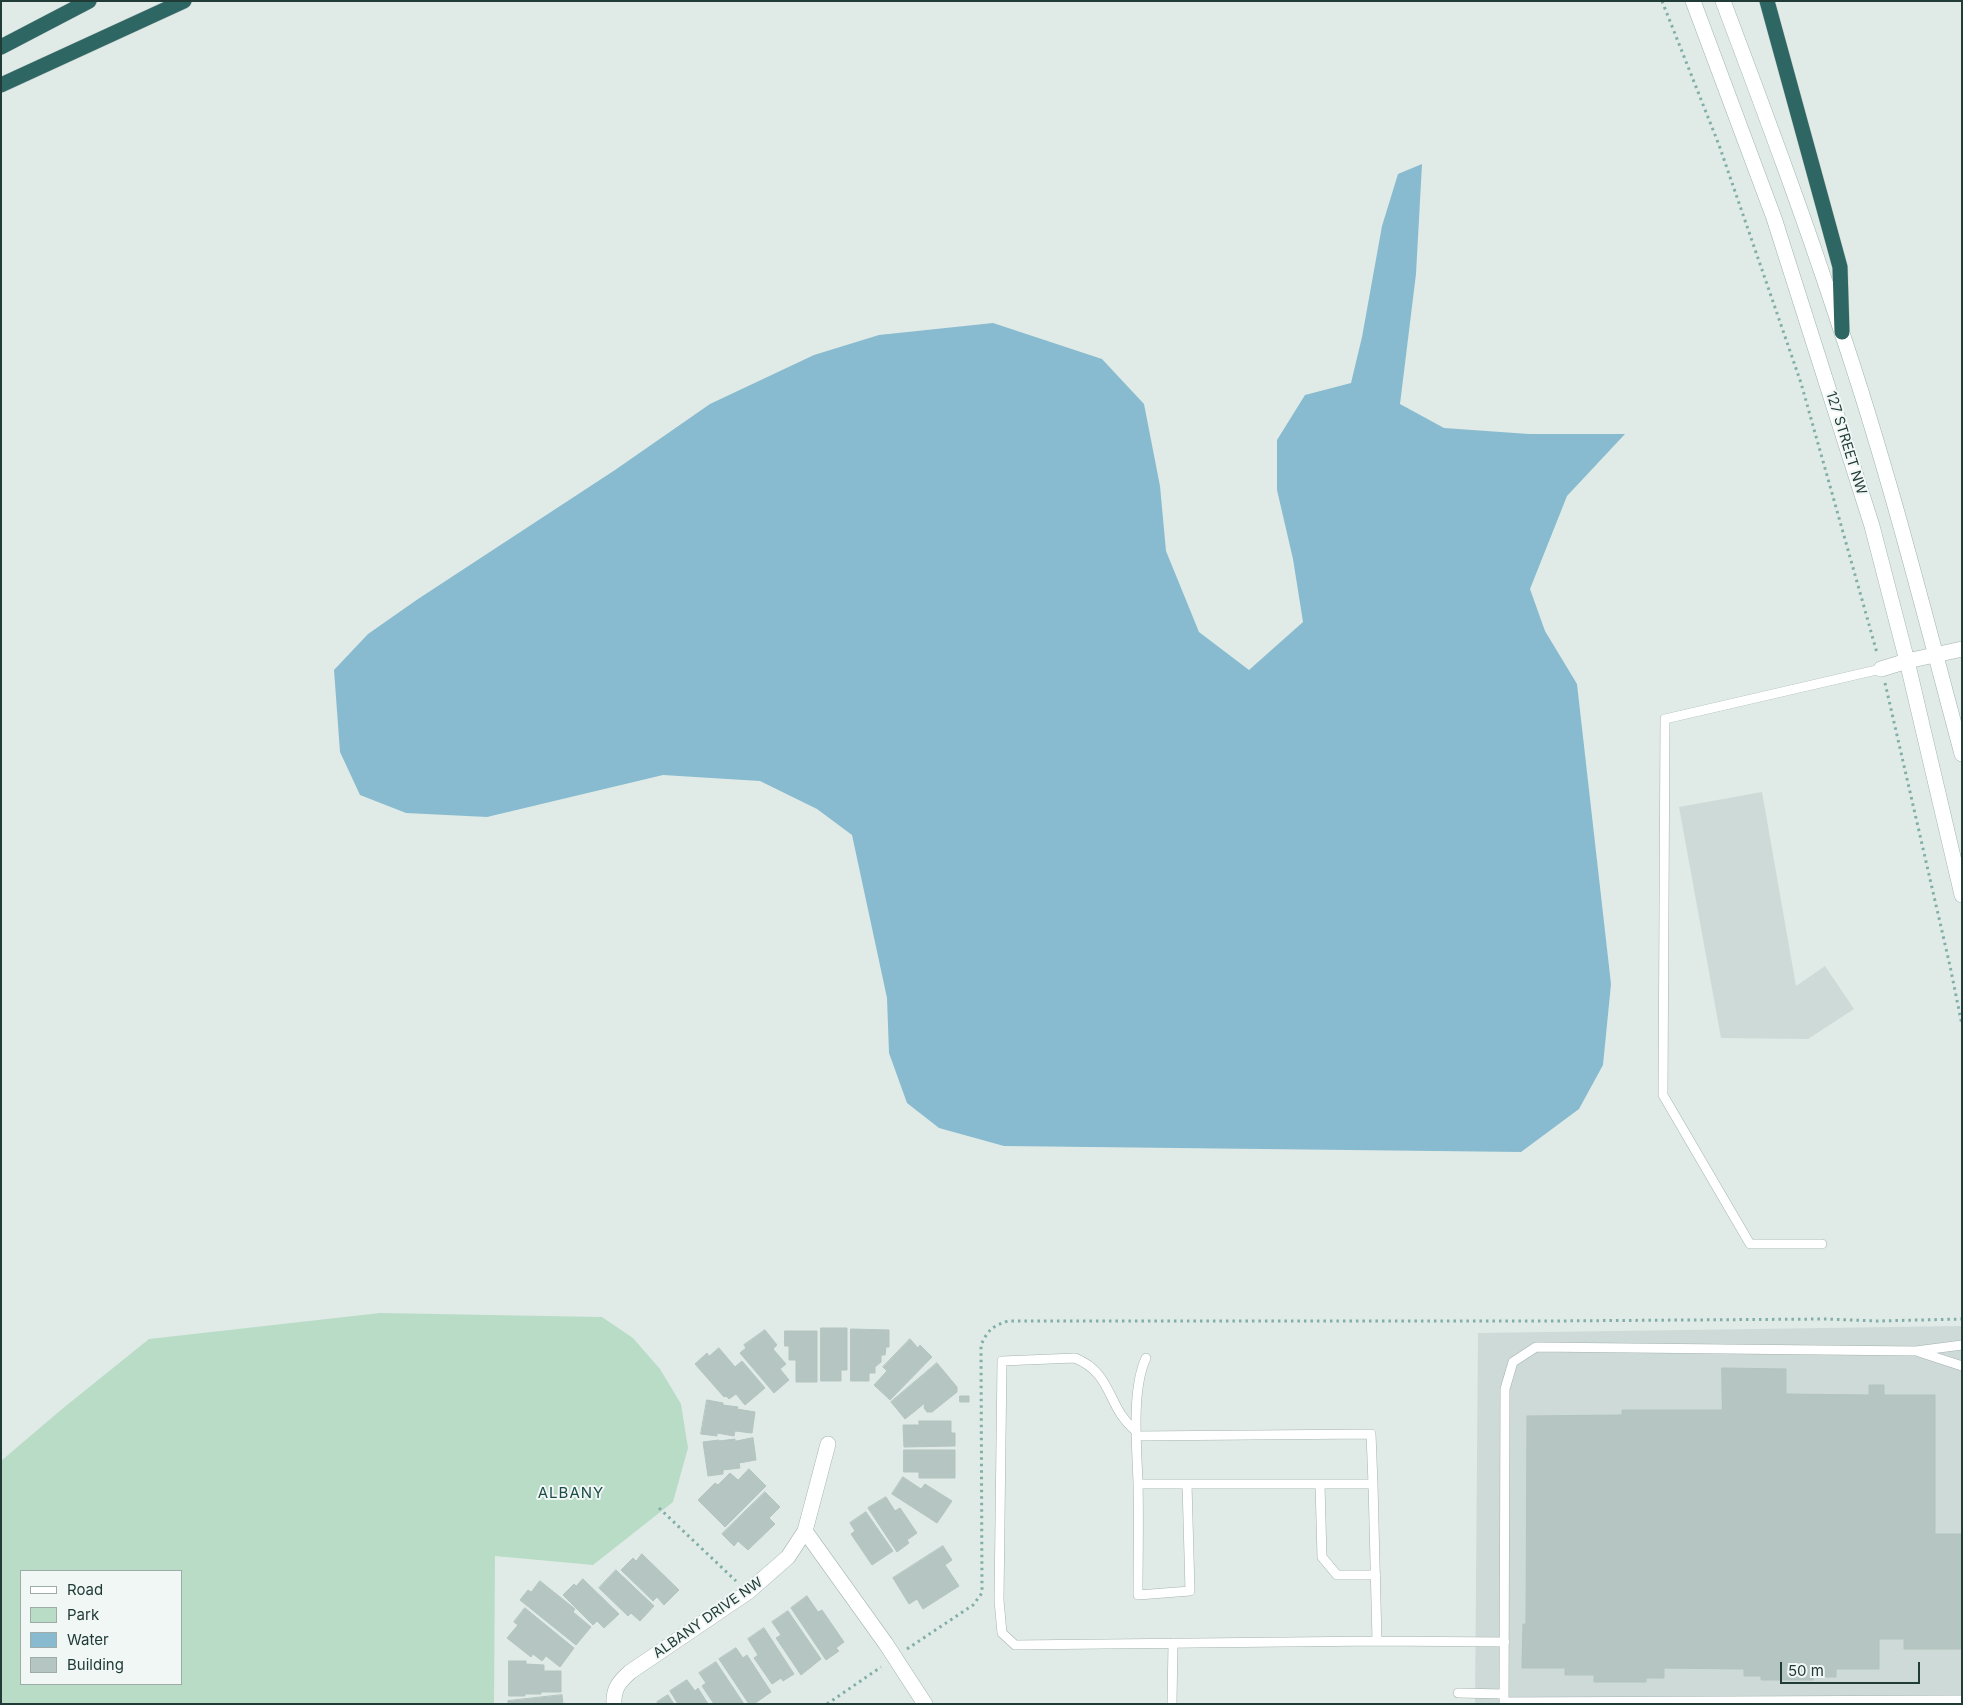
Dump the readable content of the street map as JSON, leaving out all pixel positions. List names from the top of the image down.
{
  "streets": {
    "main road": ["127 STREET NW", "ALBANY DRIVE NW"]
  },
  "districts": ["ALBANY"],
  "legend": [
    "Road",
    "Park",
    "Water",
    "Building"
  ],
  "scale_bar": "50 m"
}
